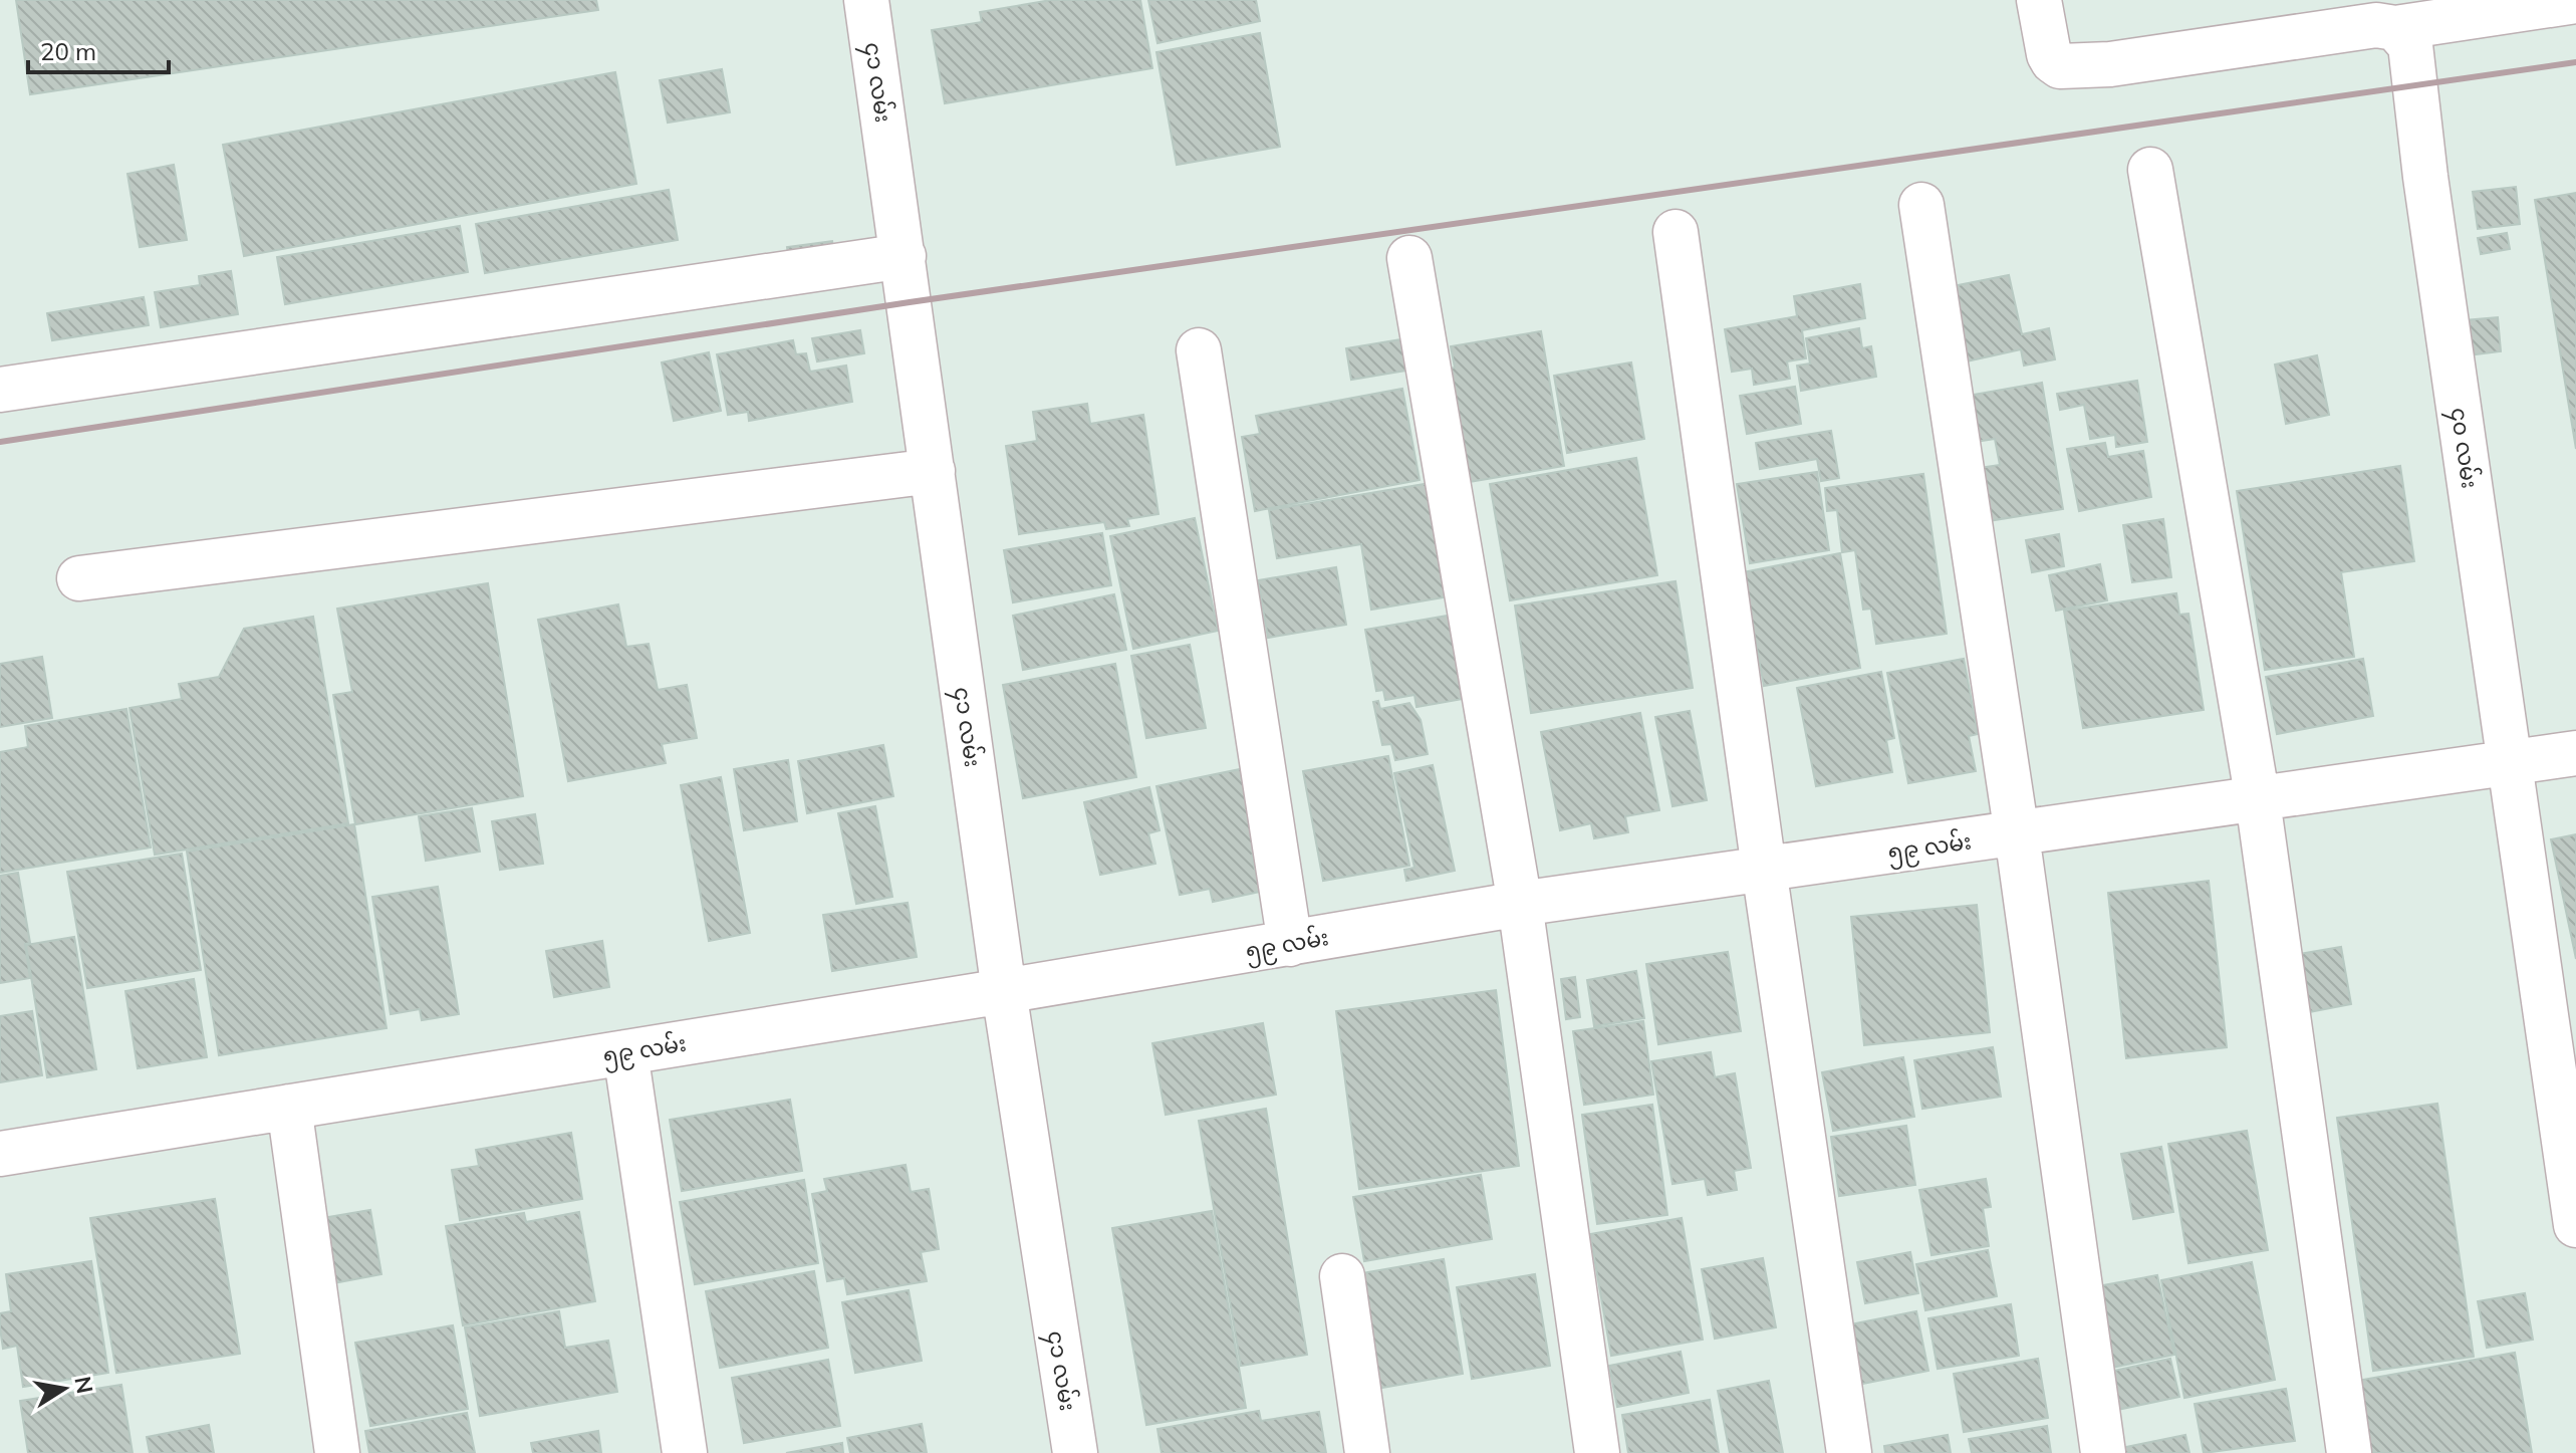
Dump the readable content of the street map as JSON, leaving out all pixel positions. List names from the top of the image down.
{
  "streets": {
    "street": ["၄၁ လမ်း", "၄၀ လမ်း", "၅၉ လမ်း"]
  },
  "crossings": [
    ["၄၁ လမ်း", "၅၉ လမ်း"],
    ["၄၀ လမ်း", "၅၉ လမ်း"]
  ],
  "scale_bar": "20 m",
  "north": "right"
}
